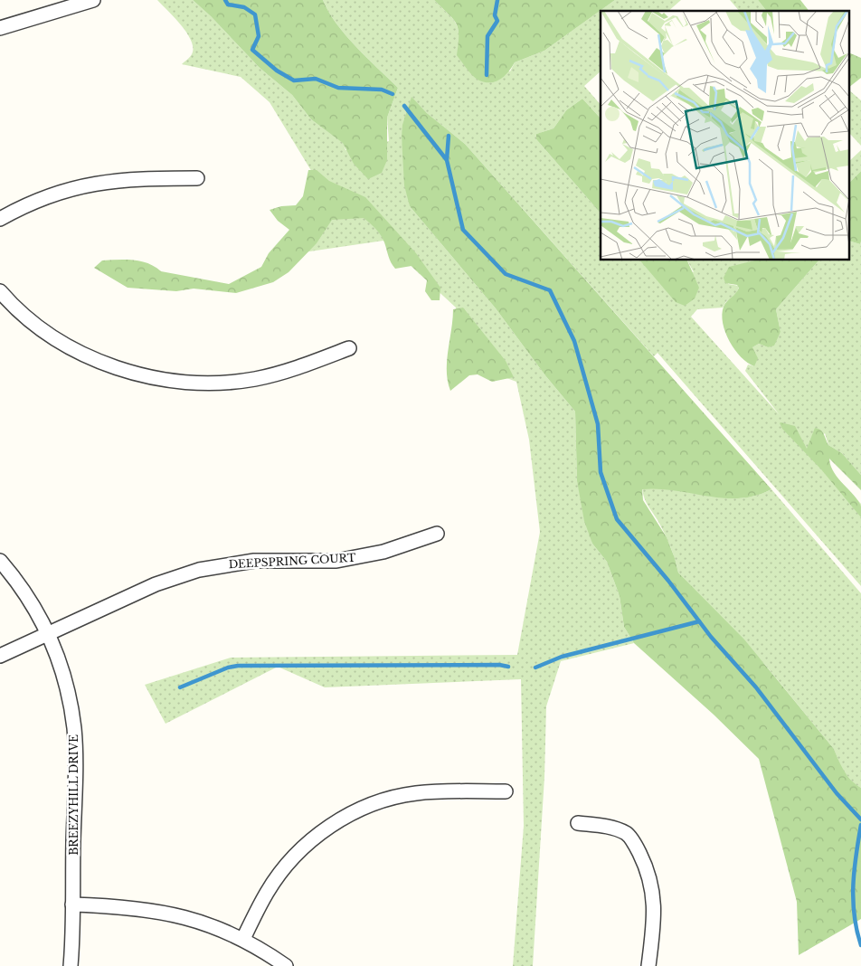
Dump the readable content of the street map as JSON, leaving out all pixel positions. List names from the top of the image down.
{
  "streets": {
    "street": ["DEEPSPRING COURT", "BREEZYHILL DRIVE"]
  },
  "crossings": [
    ["DEEPSPRING COURT", "BREEZYHILL DRIVE"]
  ]
}
